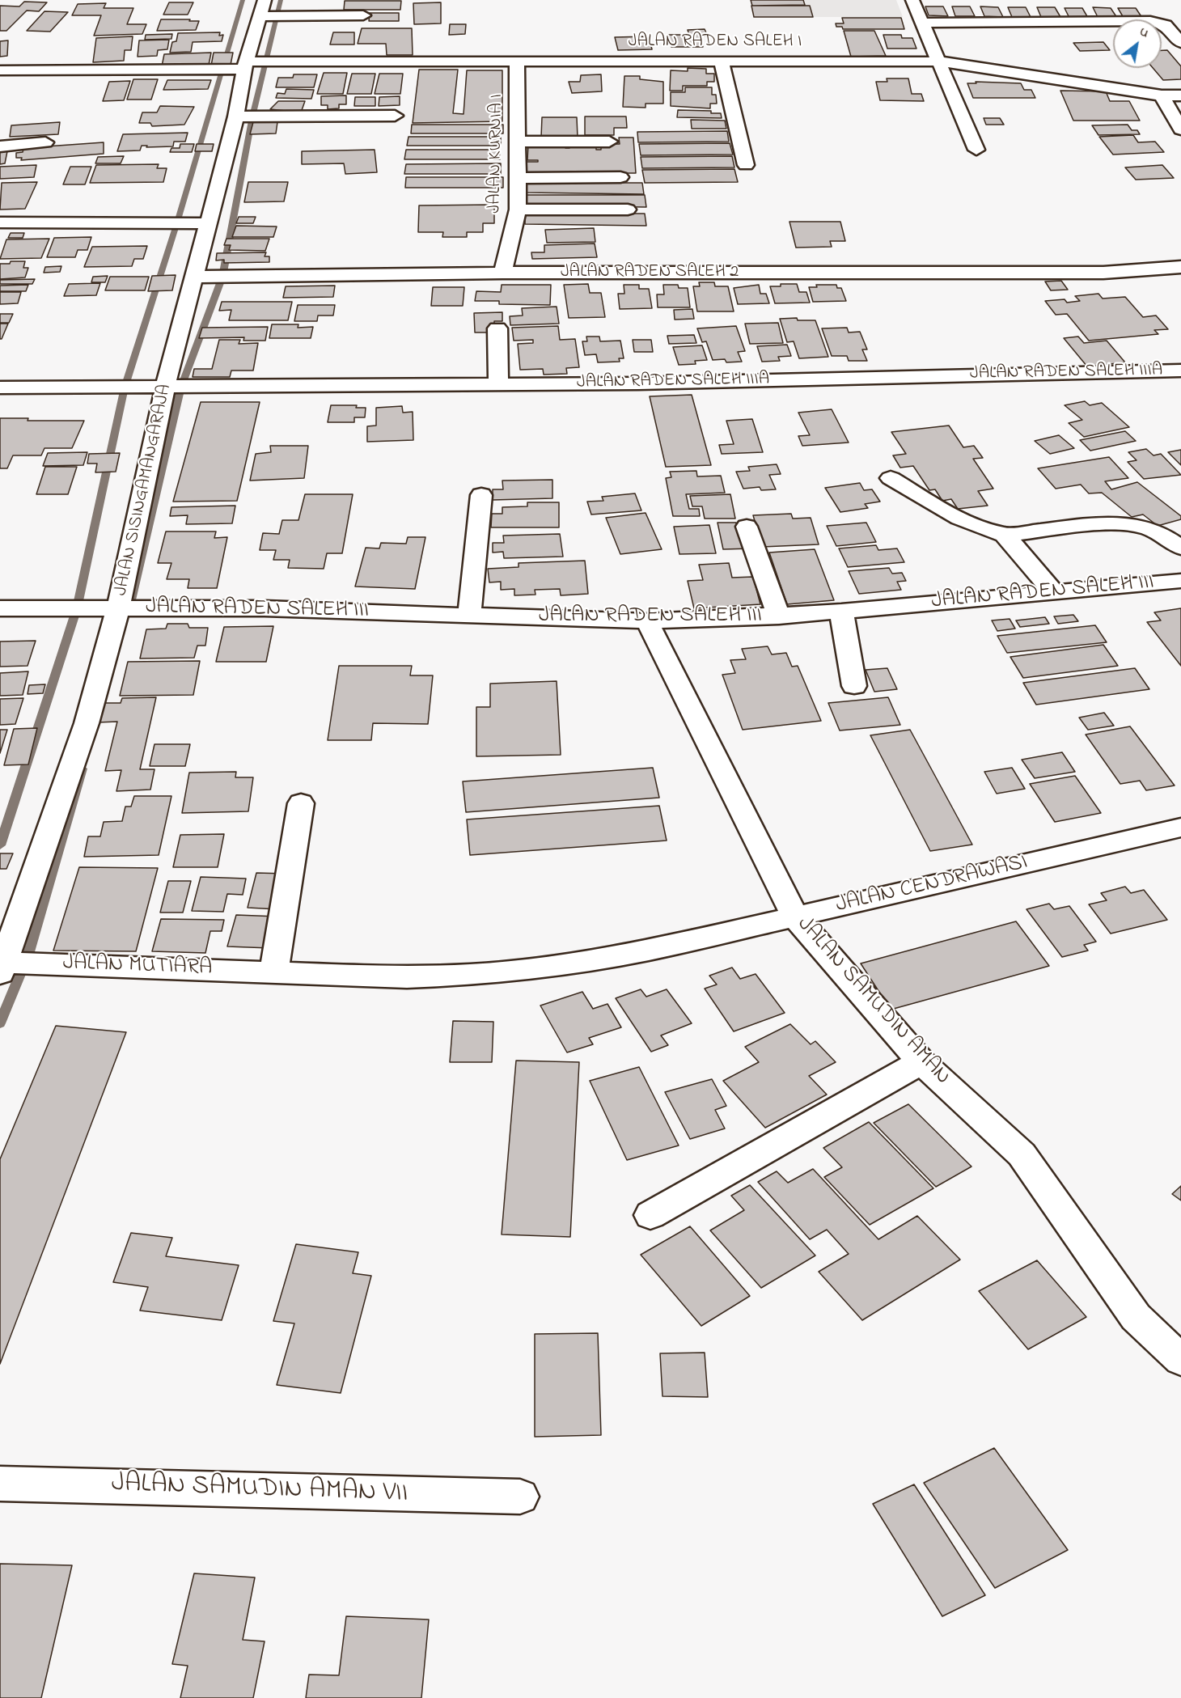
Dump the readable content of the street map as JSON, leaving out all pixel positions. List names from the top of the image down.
{
  "streets": {
    "street": [
      "JALAN RADEN SALEH I",
      "JALAN KURNIA I",
      "JALAN RADEN SALEH 2",
      "JALAN RADEN SALEH IIIA",
      "JALAN SISINGAMANGARAJA",
      "JALAN RADEN SALEH III",
      "JALAN CENDRAWASI",
      "JALAN MUTIARA",
      "JALAN SAMUDIN AMAN",
      "JALAN SAMUDIN AMAN VII"
    ]
  },
  "crossings": [
    ["JALAN RADEN SALEH I", "JALAN KURNIA I"],
    ["JALAN RADEN SALEH I", "JALAN SISINGAMANGARAJA"],
    ["JALAN KURNIA I", "JALAN RADEN SALEH 2"],
    ["JALAN RADEN SALEH 2", "JALAN SISINGAMANGARAJA"],
    ["JALAN RADEN SALEH IIIA", "JALAN SISINGAMANGARAJA"],
    ["JALAN SISINGAMANGARAJA", "JALAN RADEN SALEH III"],
    ["JALAN SISINGAMANGARAJA", "JALAN MUTIARA"],
    ["JALAN RADEN SALEH III", "JALAN SAMUDIN AMAN"],
    ["JALAN CENDRAWASI", "JALAN MUTIARA"],
    ["JALAN CENDRAWASI", "JALAN SAMUDIN AMAN"]
  ],
  "north": "top right"
}
